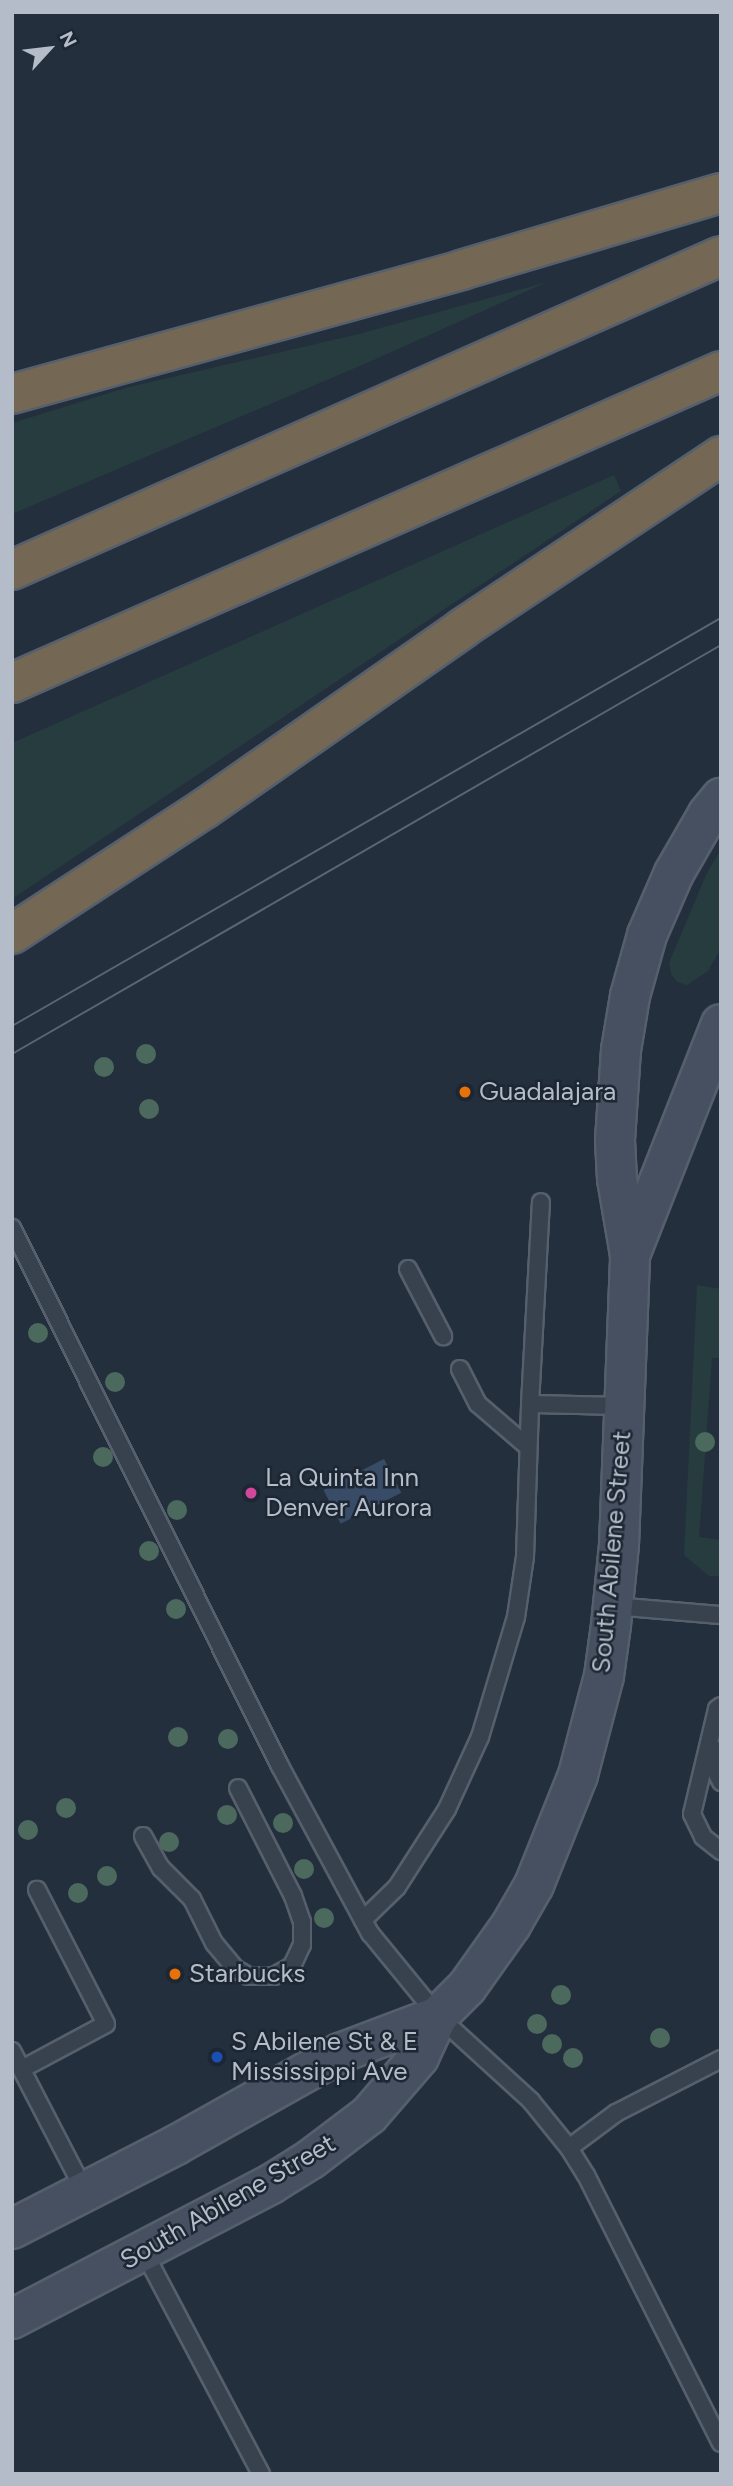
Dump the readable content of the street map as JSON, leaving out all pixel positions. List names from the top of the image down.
{
  "streets": {
    "main road": ["South Abilene Street"]
  },
  "places": [
    "Guadalajara",
    "La Quinta Inn Denver Aurora",
    "Starbucks",
    "S Abilene St & E Mississippi Ave"
  ],
  "north": "top right"
}
